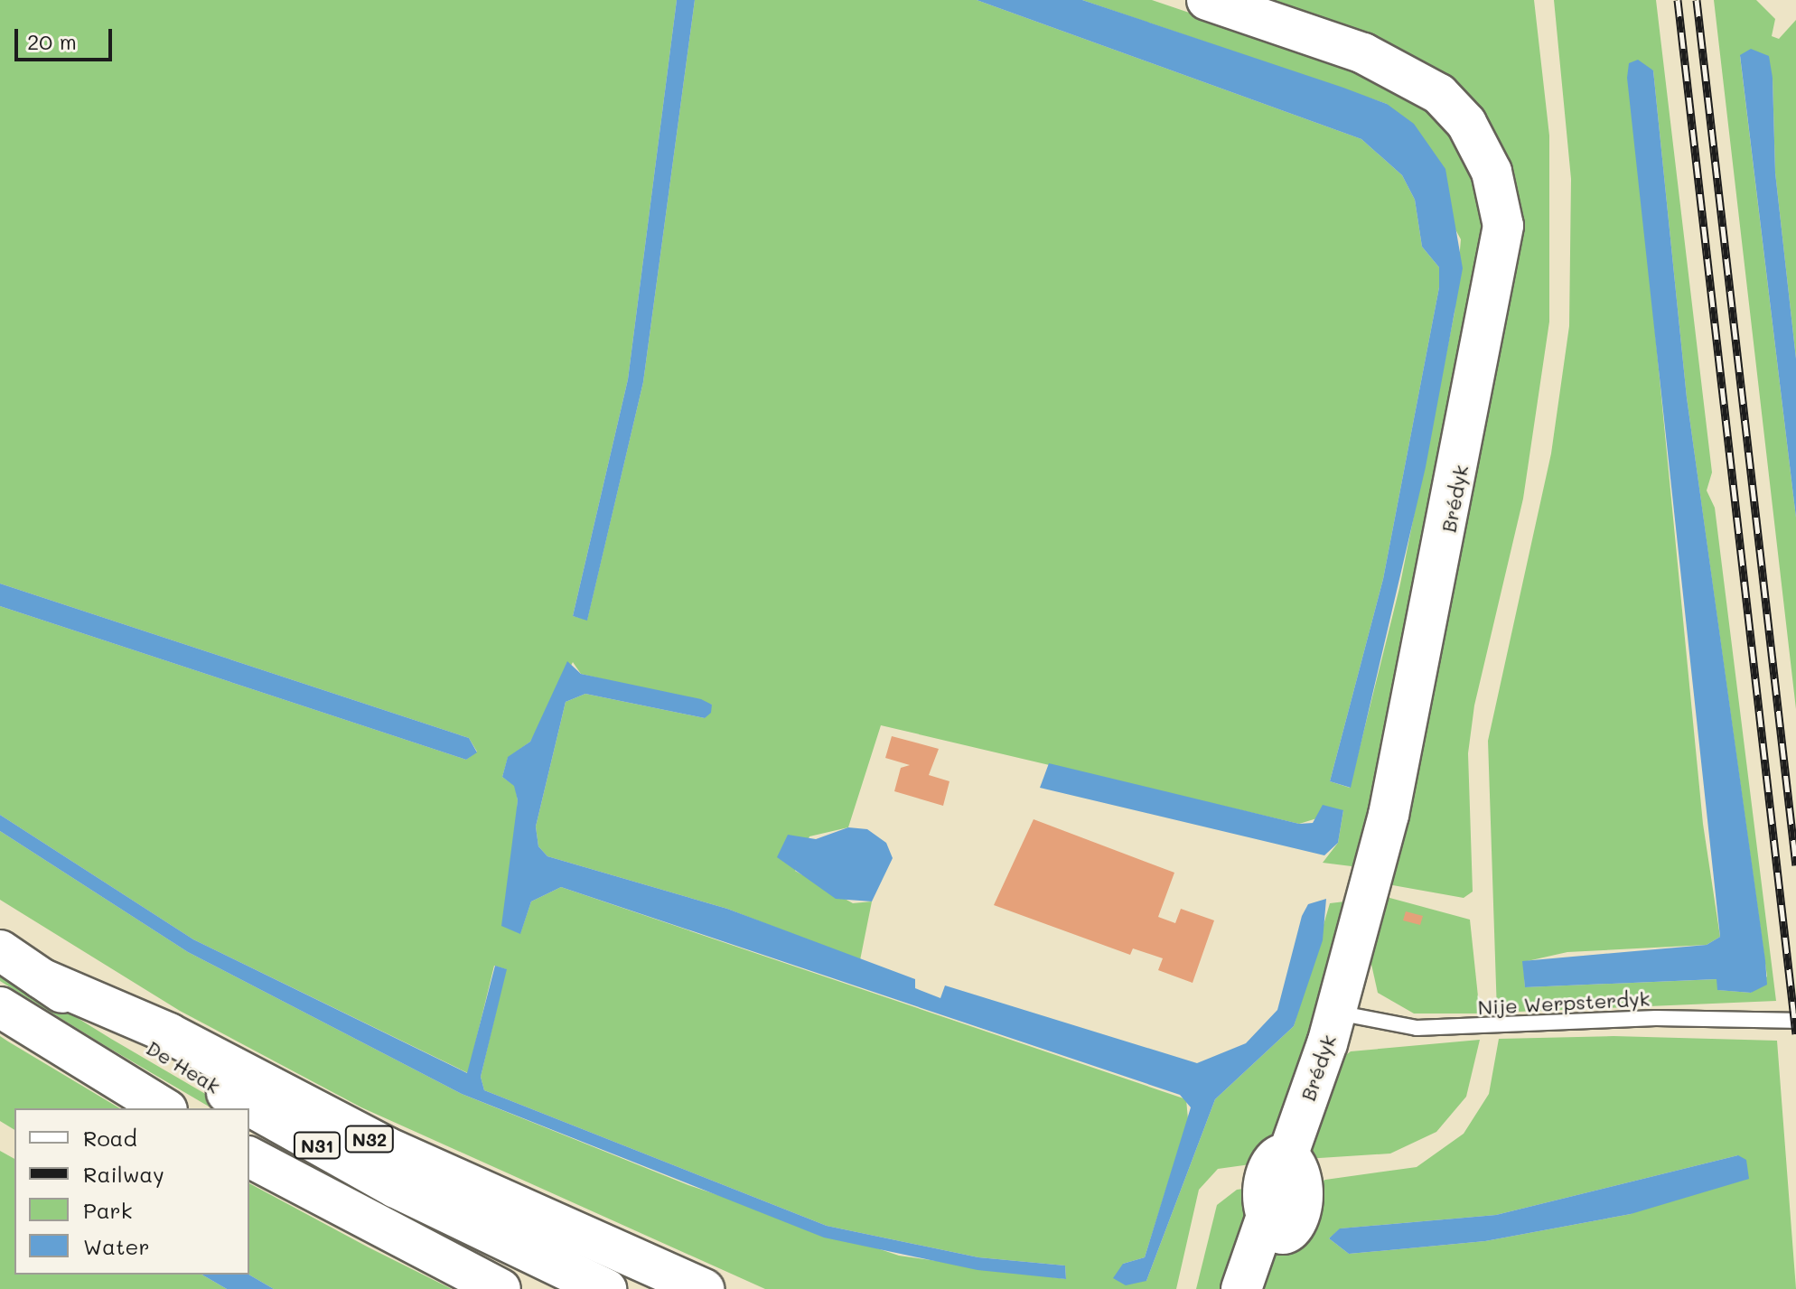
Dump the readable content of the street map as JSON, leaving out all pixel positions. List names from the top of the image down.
{
  "streets": {
    "main road": [
      "Brédyk",
      "De Heak",
      "N32",
      "N31"
    ],
    "lane": ["Nije Werpsterdyk"]
  },
  "crossings": [
    ["Brédyk", "Nije Werpsterdyk"],
    ["De Heak", "N32"]
  ],
  "legend": [
    "Road",
    "Railway",
    "Park",
    "Water"
  ],
  "scale_bar": "20 m"
}
